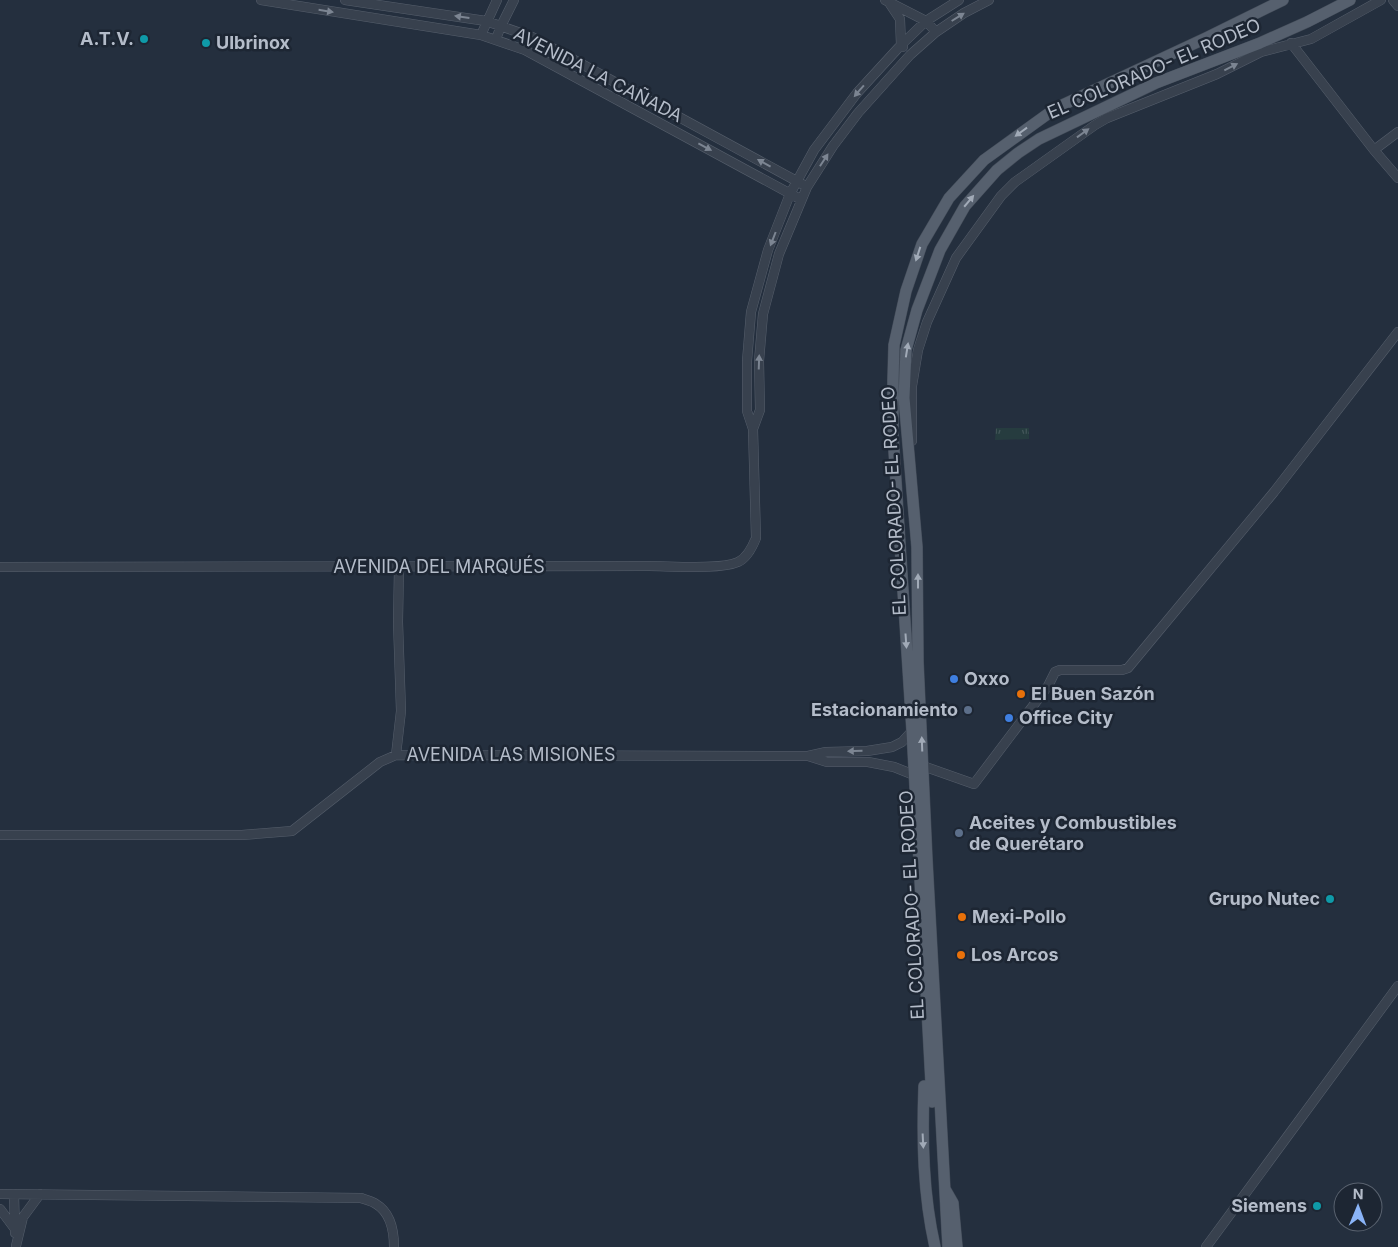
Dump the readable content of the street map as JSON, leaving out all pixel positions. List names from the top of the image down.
{
  "streets": {
    "main road": ["EL COLORADO- EL RODEO"],
    "street": ["AVENIDA LA CAÑADA", "AVENIDA DEL MARQUÉS", "AVENIDA LAS MISIONES"]
  },
  "crossings": [
    ["EL COLORADO- EL RODEO", "AVENIDA LAS MISIONES"],
    ["AVENIDA LA CAÑADA", "AVENIDA DEL MARQUÉS"]
  ],
  "places": [
    "A.T.V.",
    "Ulbrinox",
    "Oxxo",
    "El Buen Sazón",
    "Estacionamiento",
    "Office City",
    "Aceites y Combustibles de Querétaro",
    "Grupo Nutec",
    "Mexi-Pollo",
    "Los Arcos",
    "Siemens"
  ],
  "north": "top"
}
